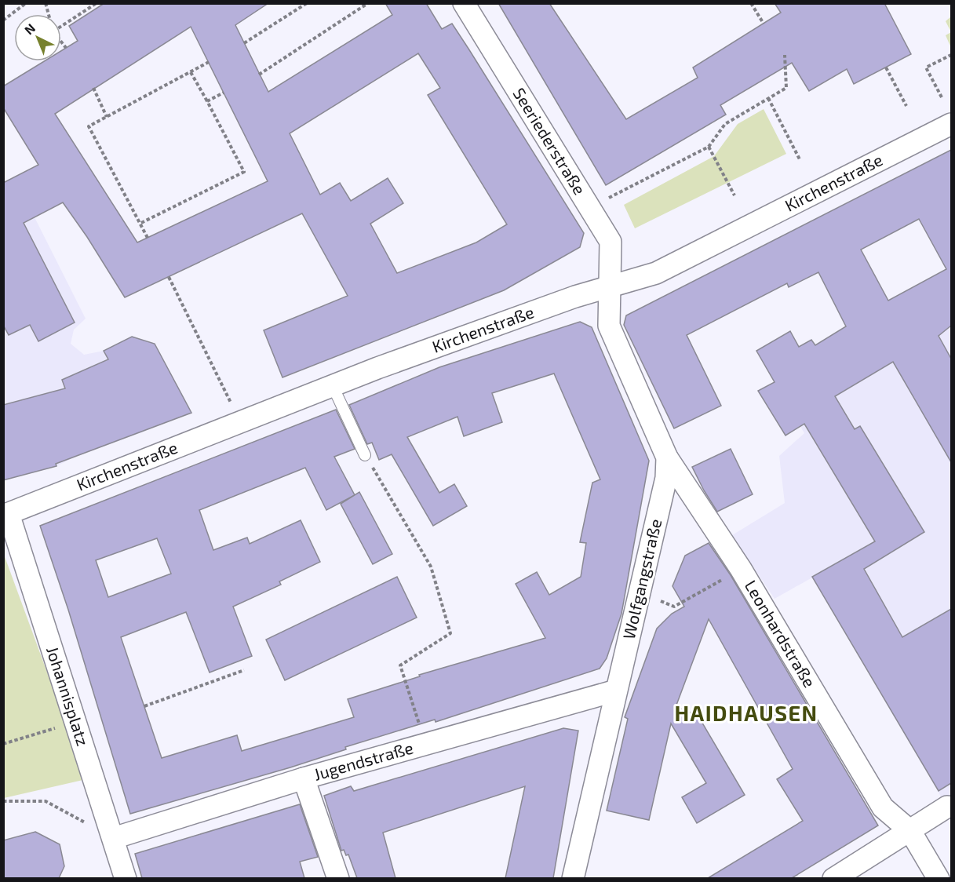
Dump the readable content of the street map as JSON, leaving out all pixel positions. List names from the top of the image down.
{
  "streets": {
    "street": [
      "Seeriederstraße",
      "Kirchenstraße",
      "Wolfgangstraße",
      "Leonhardstraße",
      "Johannisplatz",
      "Jugendstraße"
    ]
  },
  "crossings": [
    ["Seeriederstraße", "Kirchenstraße"],
    ["Seeriederstraße", "Wolfgangstraße"],
    ["Kirchenstraße", "Wolfgangstraße"],
    ["Kirchenstraße", "Johannisplatz"],
    ["Wolfgangstraße", "Leonhardstraße"],
    ["Wolfgangstraße", "Jugendstraße"],
    ["Johannisplatz", "Jugendstraße"]
  ],
  "districts": ["HAIDHAUSEN"],
  "north": "top left"
}
